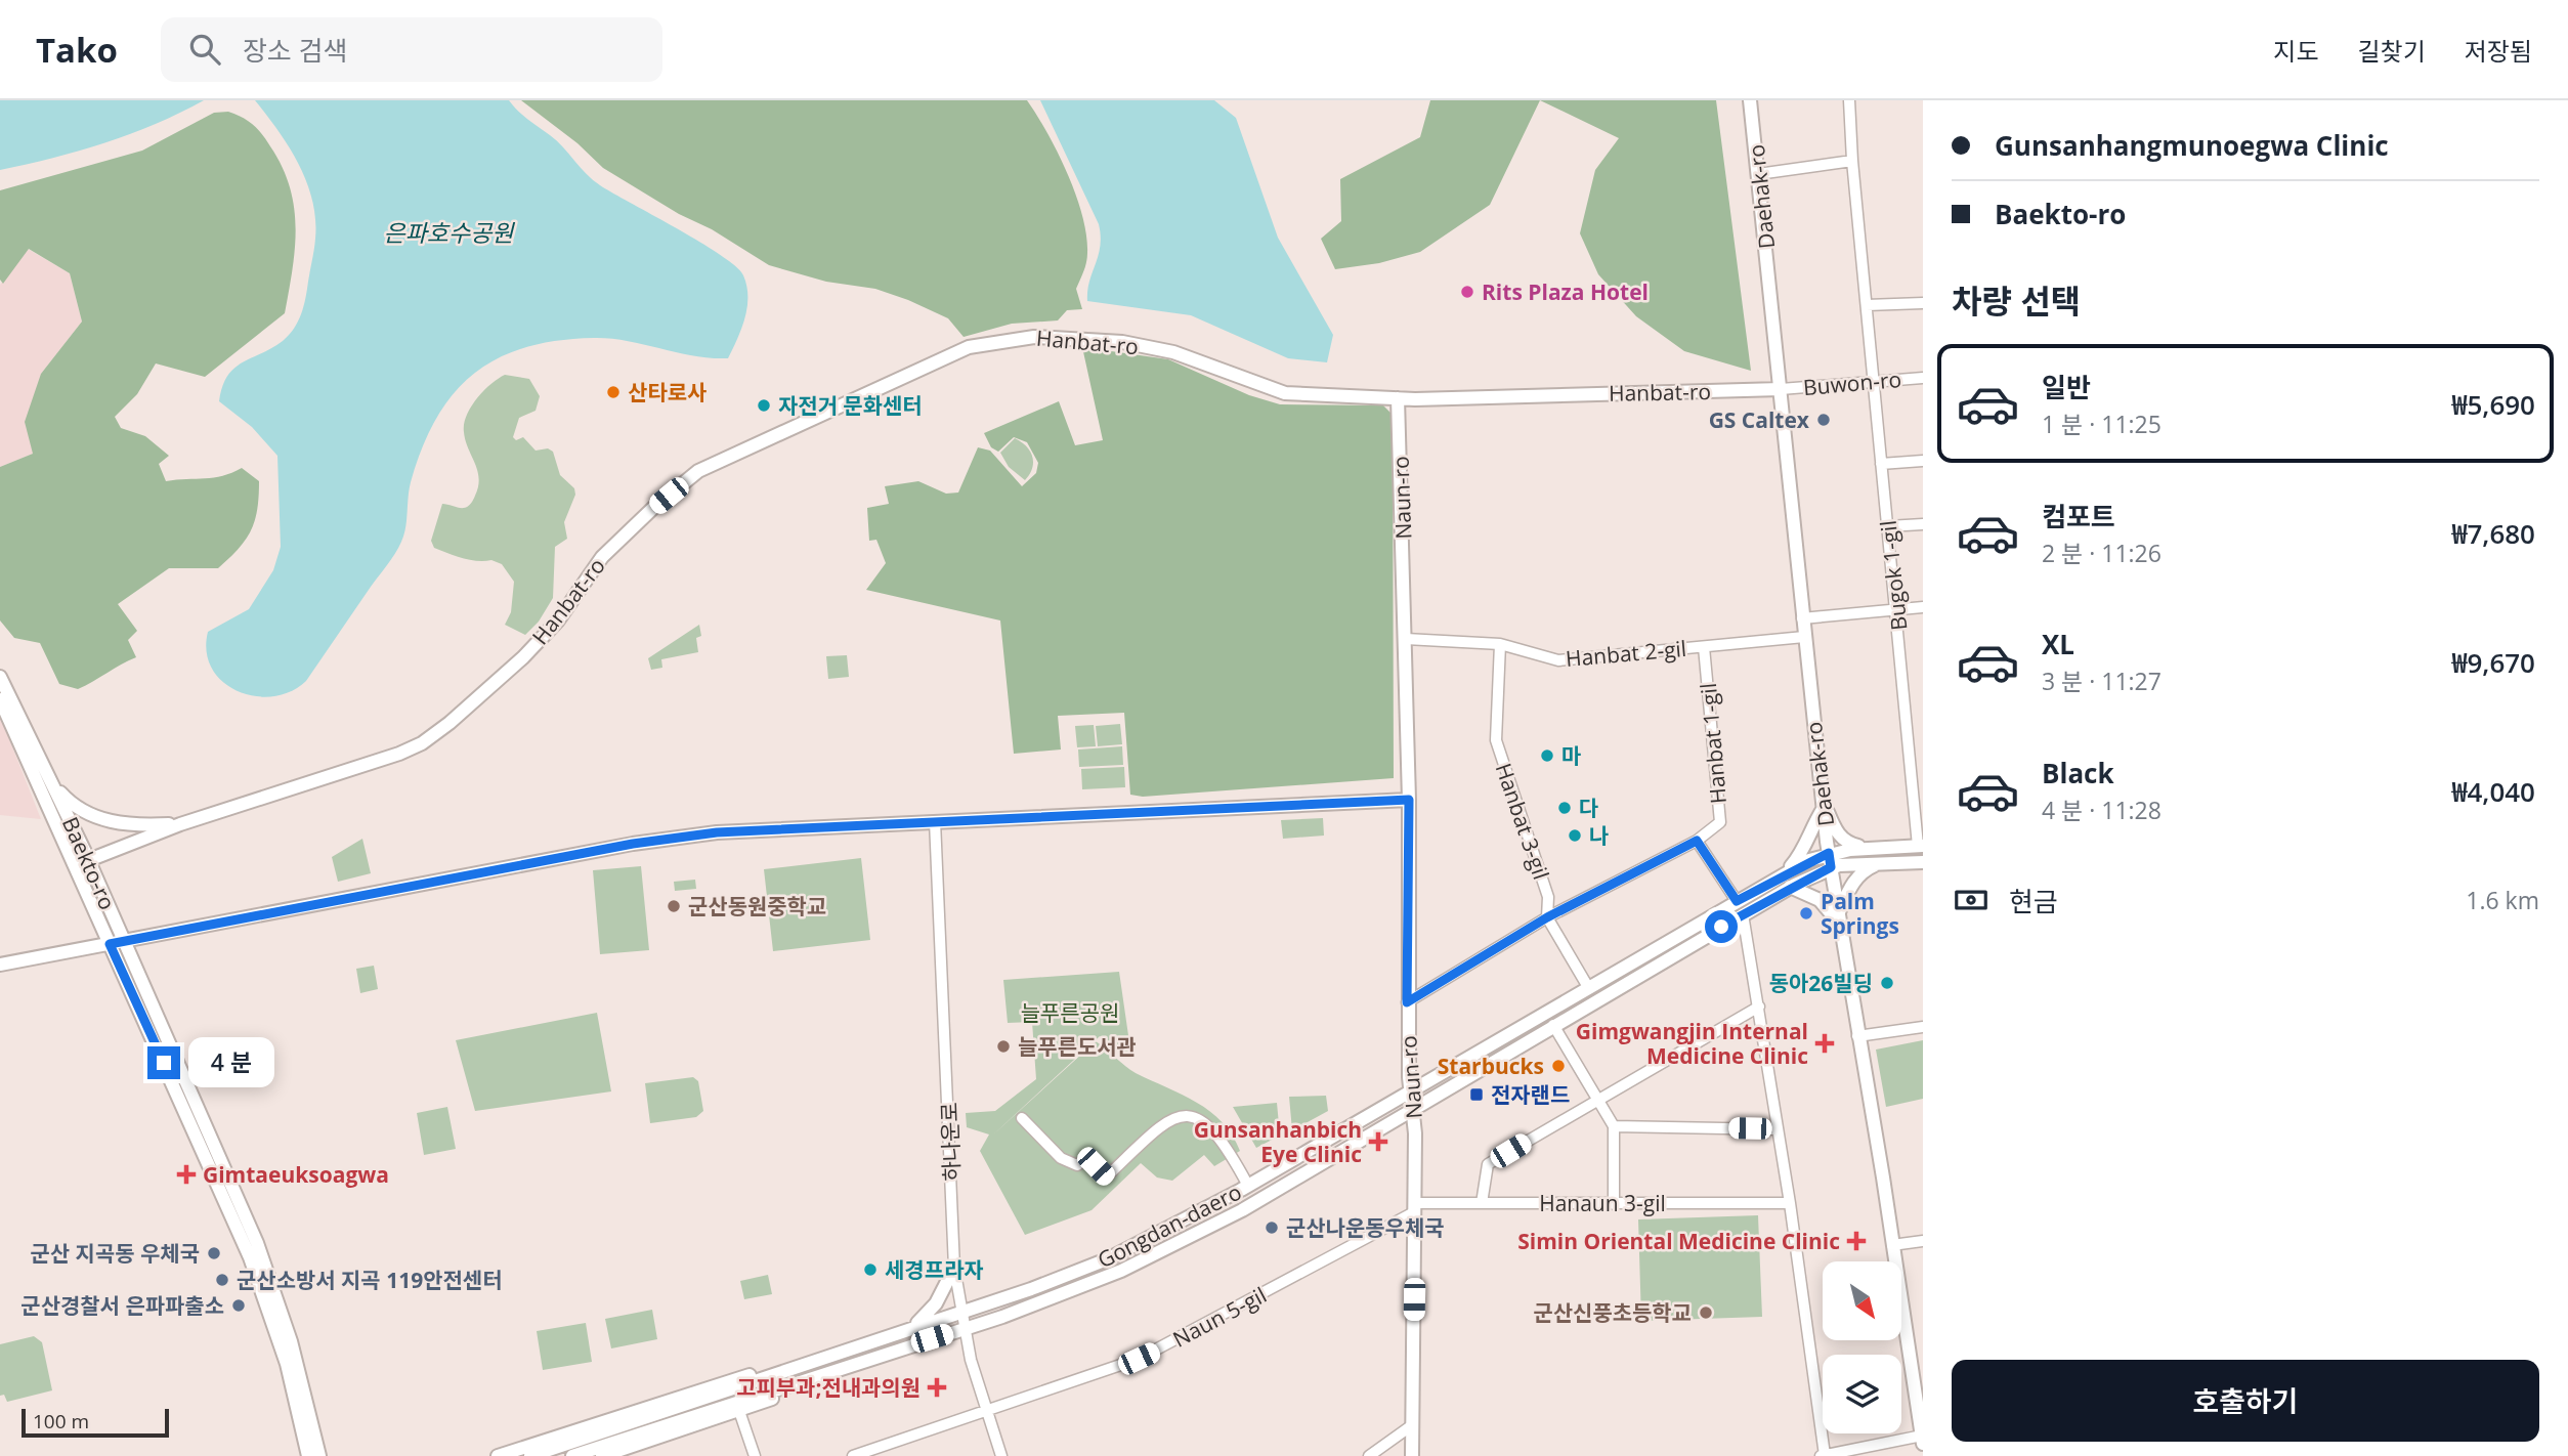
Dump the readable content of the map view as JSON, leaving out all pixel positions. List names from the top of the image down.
{
  "streets": {
    "street": [
      "Daehak-ro",
      "Hanbat-ro",
      "Buwon-ro",
      "Naun-ro",
      "Bugok 1-gil",
      "Hanbat 2-gil",
      "Hanbat 1-gil",
      "Hanbat 3-gil",
      "Baekto-ro",
      "하나운로",
      "Hanaun 3-gil",
      "Gongdan-daero",
      "Naun 5-gil"
    ]
  },
  "crossings": [
    ["Daehak-ro", "Hanbat-ro"],
    ["Daehak-ro", "Buwon-ro"],
    ["Daehak-ro", "Hanbat 2-gil"],
    ["Daehak-ro", "Gongdan-daero"],
    ["Hanbat-ro", "Buwon-ro"],
    ["Hanbat-ro", "Naun-ro"],
    ["Hanbat-ro", "Baekto-ro"],
    ["Buwon-ro", "Bugok 1-gil"],
    ["Naun-ro", "Hanbat 2-gil"],
    ["Naun-ro", "Hanbat 1-gil"],
    ["Naun-ro", "Hanaun 3-gil"],
    ["Naun-ro", "Gongdan-daero"],
    ["Naun-ro", "Naun 5-gil"],
    ["Bugok 1-gil", "Gongdan-daero"],
    ["Hanbat 2-gil", "Hanbat 1-gil"],
    ["Hanbat 2-gil", "Hanbat 3-gil"],
    ["Hanbat 1-gil", "Hanbat 3-gil"],
    ["Hanbat 3-gil", "Gongdan-daero"],
    ["하나운로", "Gongdan-daero"],
    ["하나운로", "Naun 5-gil"],
    ["Hanaun 3-gil", "Naun 5-gil"]
  ],
  "water": ["은파호수공원"],
  "parks": ["늘푸른공원"],
  "places": {
    "other": [
      "Rits Plaza Hotel",
      "산타로사",
      "자전거 문화센터",
      "GS Caltex",
      "마",
      "다",
      "나",
      "군산동원중학교",
      "Palm Springs",
      "동아26빌딩",
      "늘푸른도서관",
      "Starbucks",
      "군산나운동우체국",
      "군산 지곡동 우체국",
      "세경프라자",
      "군산소방서 지곡 119안전센터",
      "군산경찰서 은파파출소",
      "군산신풍초등학교"
    ],
    "health": [
      "Gimgwangjin Internal Medicine Clinic",
      "Gunsanhanbich Eye Clinic",
      "Gimtaeuksoagwa",
      "Simin Oriental Medicine Clinic",
      "고피부과;전내과의원"
    ],
    "transit": ["전자랜드"]
  },
  "scale_bar": "100 m",
  "north": "bottom right",
  "page": {
    "header": "Tako",
    "search": "장소 검색",
    "nav": ["지도", "길찾기", "저장됨"],
    "banner": ["Gunsanhangmunoegwa Clinic", "Baekto-ro"],
    "heading": "차량 선택",
    "list": [
      {
        "name": "일반",
        "note": "1 분 · 11:25",
        "value": "₩5,690"
      },
      {
        "name": "컴포트",
        "note": "2 분 · 11:26",
        "value": "₩7,680"
      },
      {
        "name": "XL",
        "note": "3 분 · 11:27",
        "value": "₩9,670"
      },
      {
        "name": "Black",
        "note": "4 분 · 11:28",
        "value": "₩4,040"
      }
    ],
    "pay": ["현금", "1.6 km"],
    "bubble": "4 분",
    "buttons": "호출하기",
    "scale": "100 m"
  }
}
